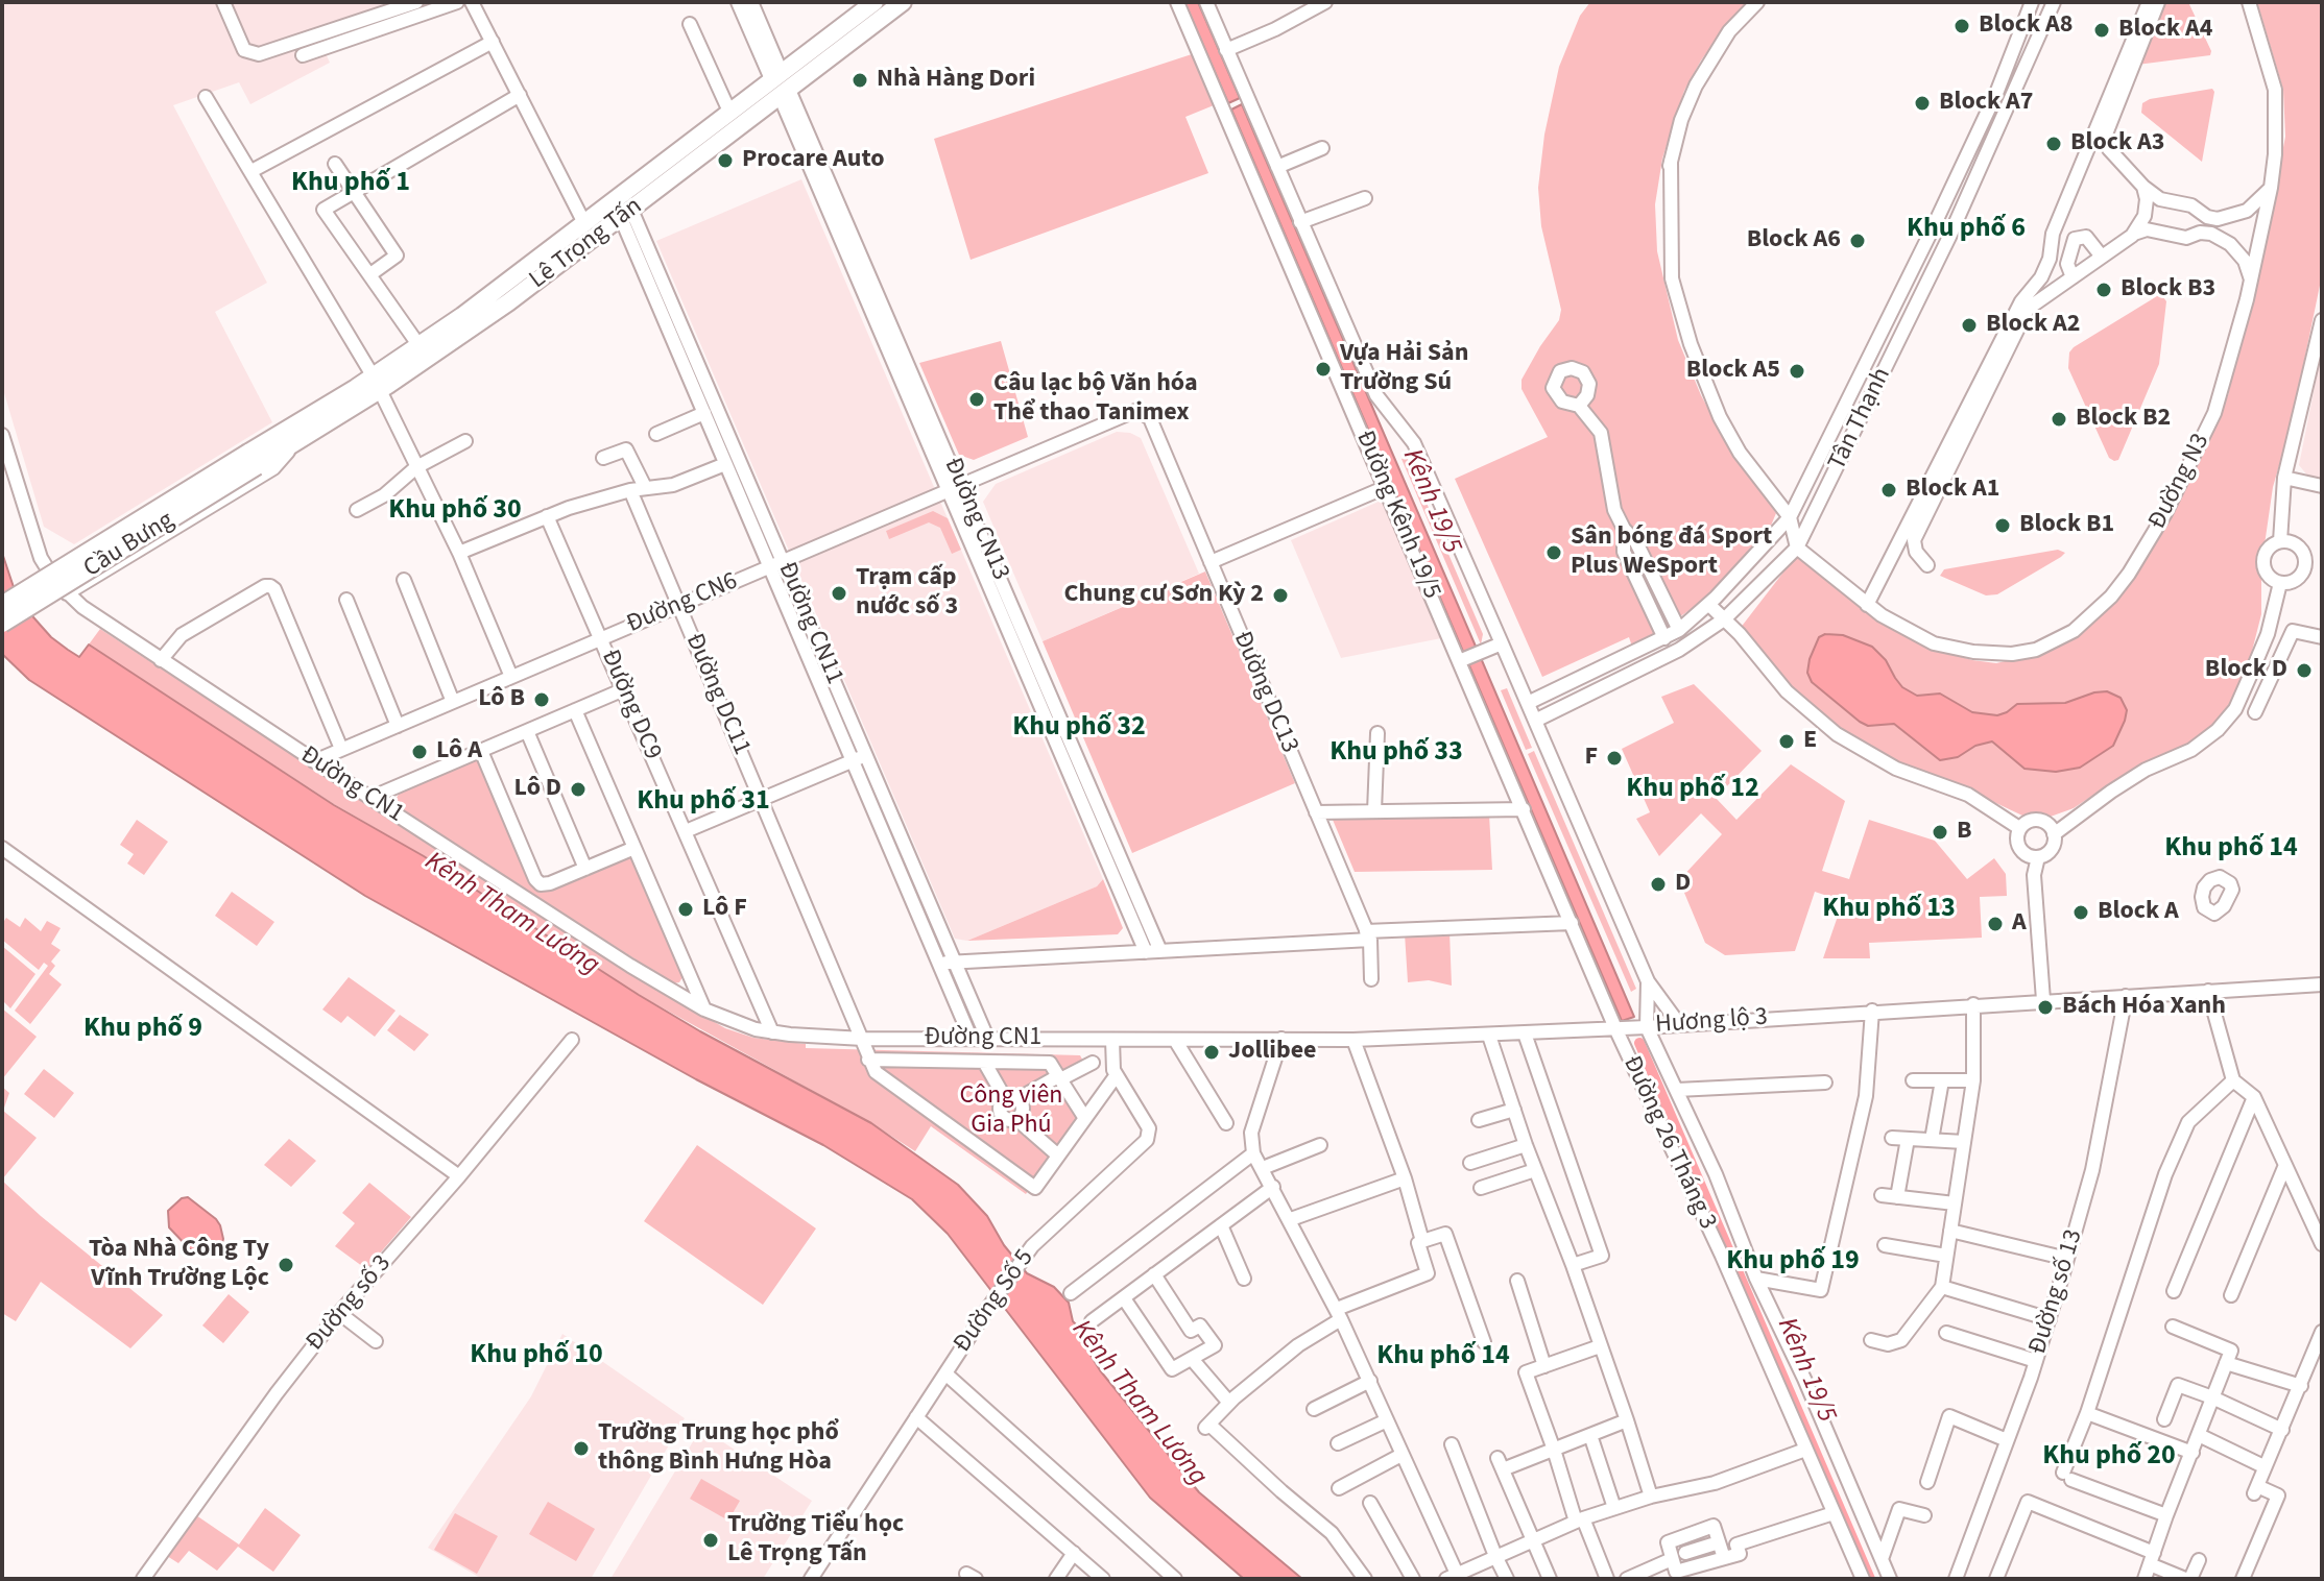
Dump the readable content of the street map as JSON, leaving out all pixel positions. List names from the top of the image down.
{
  "streets": {
    "main road": ["Lê Trọng Tấn", "Cầu Bưng"],
    "street": [
      "Tân Thạnh",
      "Đường N3",
      "Đường Kênh 19/5",
      "Đường CN13",
      "Đường CN6",
      "Đường CN11",
      "Đường DC13",
      "Đường DC11",
      "Đường DC9",
      "Đường CN1",
      "Hương lộ 3",
      "Đường 26 Tháng 3",
      "Đường số 13",
      "Đường Số 5",
      "Đường số 3"
    ]
  },
  "crossings": [
    ["Lê Trọng Tấn", "Đường CN13"],
    ["Lê Trọng Tấn", "Cầu Bưng"],
    ["Lê Trọng Tấn", "Đường CN11"],
    ["Tân Thạnh", "Đường N3"],
    ["Tân Thạnh", "Đường Kênh 19/5"],
    ["Đường Kênh 19/5", "Hương lộ 3"],
    ["Đường Kênh 19/5", "Đường 26 Tháng 3"],
    ["Đường CN13", "Đường CN6"],
    ["Đường CN6", "Đường CN11"],
    ["Đường CN6", "Đường DC13"],
    ["Đường CN6", "Đường DC11"],
    ["Đường CN6", "Đường DC9"],
    ["Đường CN6", "Đường CN1"],
    ["Đường CN11", "Đường CN1"],
    ["Đường DC11", "Đường CN1"],
    ["Đường DC9", "Đường CN1"],
    ["Đường CN1", "Hương lộ 3"],
    ["Hương lộ 3", "Đường 26 Tháng 3"],
    ["Hương lộ 3", "Đường số 13"]
  ],
  "districts": [
    "Khu phố 1",
    "Khu phố 6",
    "Khu phố 30",
    "Khu phố 32",
    "Khu phố 33",
    "Khu phố 12",
    "Khu phố 31",
    "Khu phố 14",
    "Khu phố 13",
    "Khu phố 9",
    "Khu phố 19",
    "Khu phố 10",
    "Khu phố 14",
    "Khu phố 20"
  ],
  "water": ["Kênh 19/5", "Kênh Tham Lương"],
  "parks": ["Công viên Gia Phú"],
  "places": [
    "Block A8",
    "Block A4",
    "Nhà Hàng Dori",
    "Block A7",
    "Block A3",
    "Procare Auto",
    "Block A6",
    "Block B3",
    "Block A2",
    "Vựa Hải Sản Trường Sú",
    "Block A5",
    "Câu lạc bộ Văn hóa Thể thao Tanimex",
    "Block B2",
    "Block A1",
    "Block B1",
    "Sân bóng đá Sport Plus WeSport",
    "Trạm cấp nước số 3",
    "Chung cư Sơn Kỳ 2",
    "Block D",
    "Lô B",
    "E",
    "Lô A",
    "F",
    "Lô D",
    "B",
    "D",
    "Lô F",
    "Block A",
    "A",
    "Bách Hóa Xanh",
    "Jollibee",
    "Tòa Nhà Công Ty Vĩnh Trường Lộc",
    "Trường Trung học phổ thông Bình Hưng Hòa",
    "Trường Tiểu học Lê Trọng Tấn"
  ]
}
